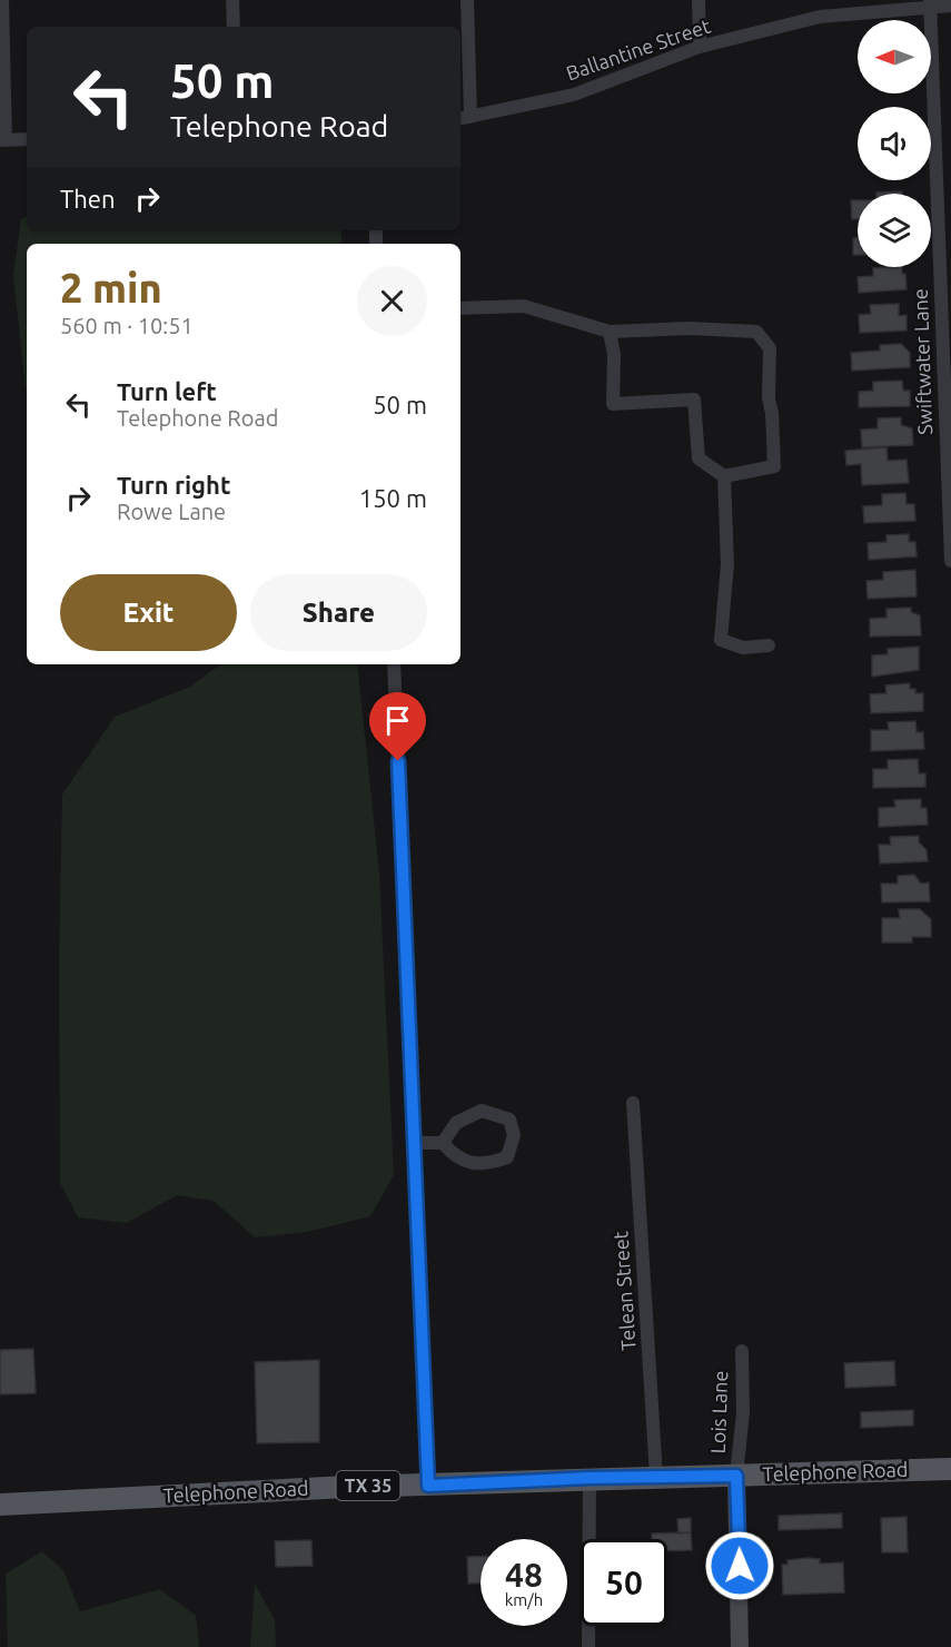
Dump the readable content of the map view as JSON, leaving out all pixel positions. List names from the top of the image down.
{
  "streets": {
    "main road": ["Telephone Road", "TX 35"],
    "street": [
      "Ballantine Street",
      "Swiftwater Lane",
      "Telean Street",
      "Lois Lane"
    ]
  },
  "crossings": [
    ["Ballantine Street", "Swiftwater Lane"],
    ["Telean Street", "Telephone Road"],
    ["Lois Lane", "Telephone Road"]
  ],
  "north": "left",
  "page": {
    "turn": ["50 m", "Telephone Road"],
    "then": "Then",
    "heading": ["2 min", "560 m · 10:51"],
    "list": [
      {
        "name": "Turn left",
        "note": "Telephone Road",
        "value": "50 m"
      },
      {
        "name": "Turn right",
        "note": "Rowe Lane",
        "value": "150 m"
      }
    ],
    "buttons": ["Exit", "Share"],
    "speed": "48 km/h",
    "limit": "50"
  }
}
